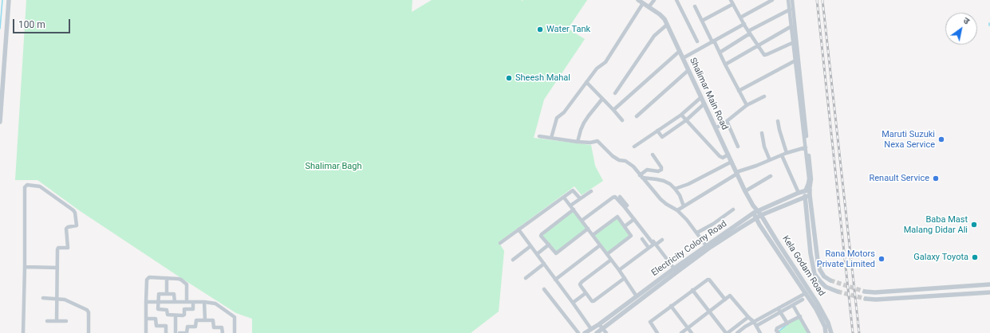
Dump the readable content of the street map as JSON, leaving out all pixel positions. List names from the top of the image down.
{
  "streets": {
    "street": ["Shalimar Main Road", "Electricity Colony Road", "Kela Godam Road"]
  },
  "crossings": [
    ["Shalimar Main Road", "Electricity Colony Road"],
    ["Shalimar Main Road", "Kela Godam Road"],
    ["Electricity Colony Road", "Kela Godam Road"]
  ],
  "parks": ["Shalimar Bagh"],
  "places": [
    "Water Tank",
    "Sheesh Mahal",
    "Maruti Suzuki Nexa Service",
    "Renault Service",
    "Baba Mast Malang Didar Ali",
    "Galaxy Toyota",
    "Rana Motors Private Limited"
  ],
  "scale_bar": "100 m",
  "north": "top right"
}
